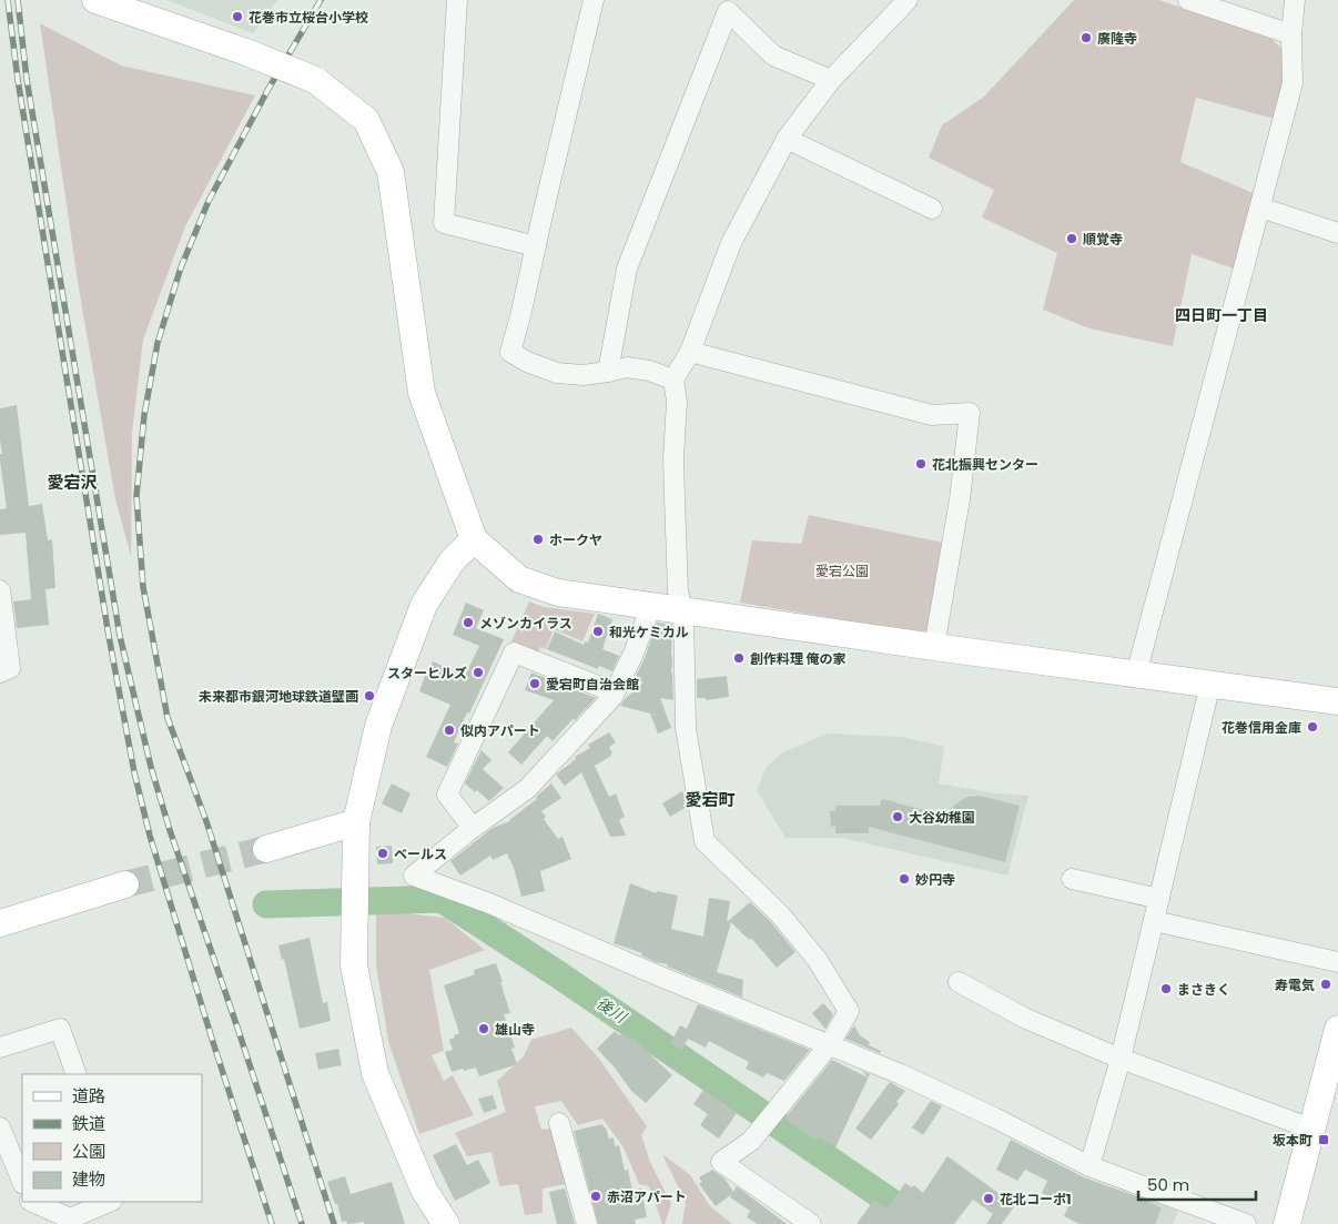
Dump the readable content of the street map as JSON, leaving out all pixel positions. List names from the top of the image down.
{
  "districts": ["四日町一丁目", "愛宕沢", "愛宕町"],
  "water": ["後川"],
  "parks": ["愛宕公園"],
  "places": {
    "other": [
      "花巻市立桜台小学校",
      "廣隆寺",
      "順覚寺",
      "花北振興センター",
      "ホークヤ",
      "メゾンカイラス",
      "和光ケミカル",
      "創作料理 俺の家",
      "スターヒルズ",
      "愛宕町自治会館",
      "未来都市銀河地球鉄道壁画",
      "花巻信用金庫",
      "似内アパート",
      "大谷幼稚園",
      "ベールス",
      "妙円寺",
      "寿電気",
      "まさきく",
      "雄山寺",
      "赤沼アパート",
      "花北コーポ1"
    ],
    "transit": ["坂本町"]
  },
  "legend": [
    "道路",
    "鉄道",
    "公園",
    "建物"
  ],
  "scale_bar": "50 m"
}
